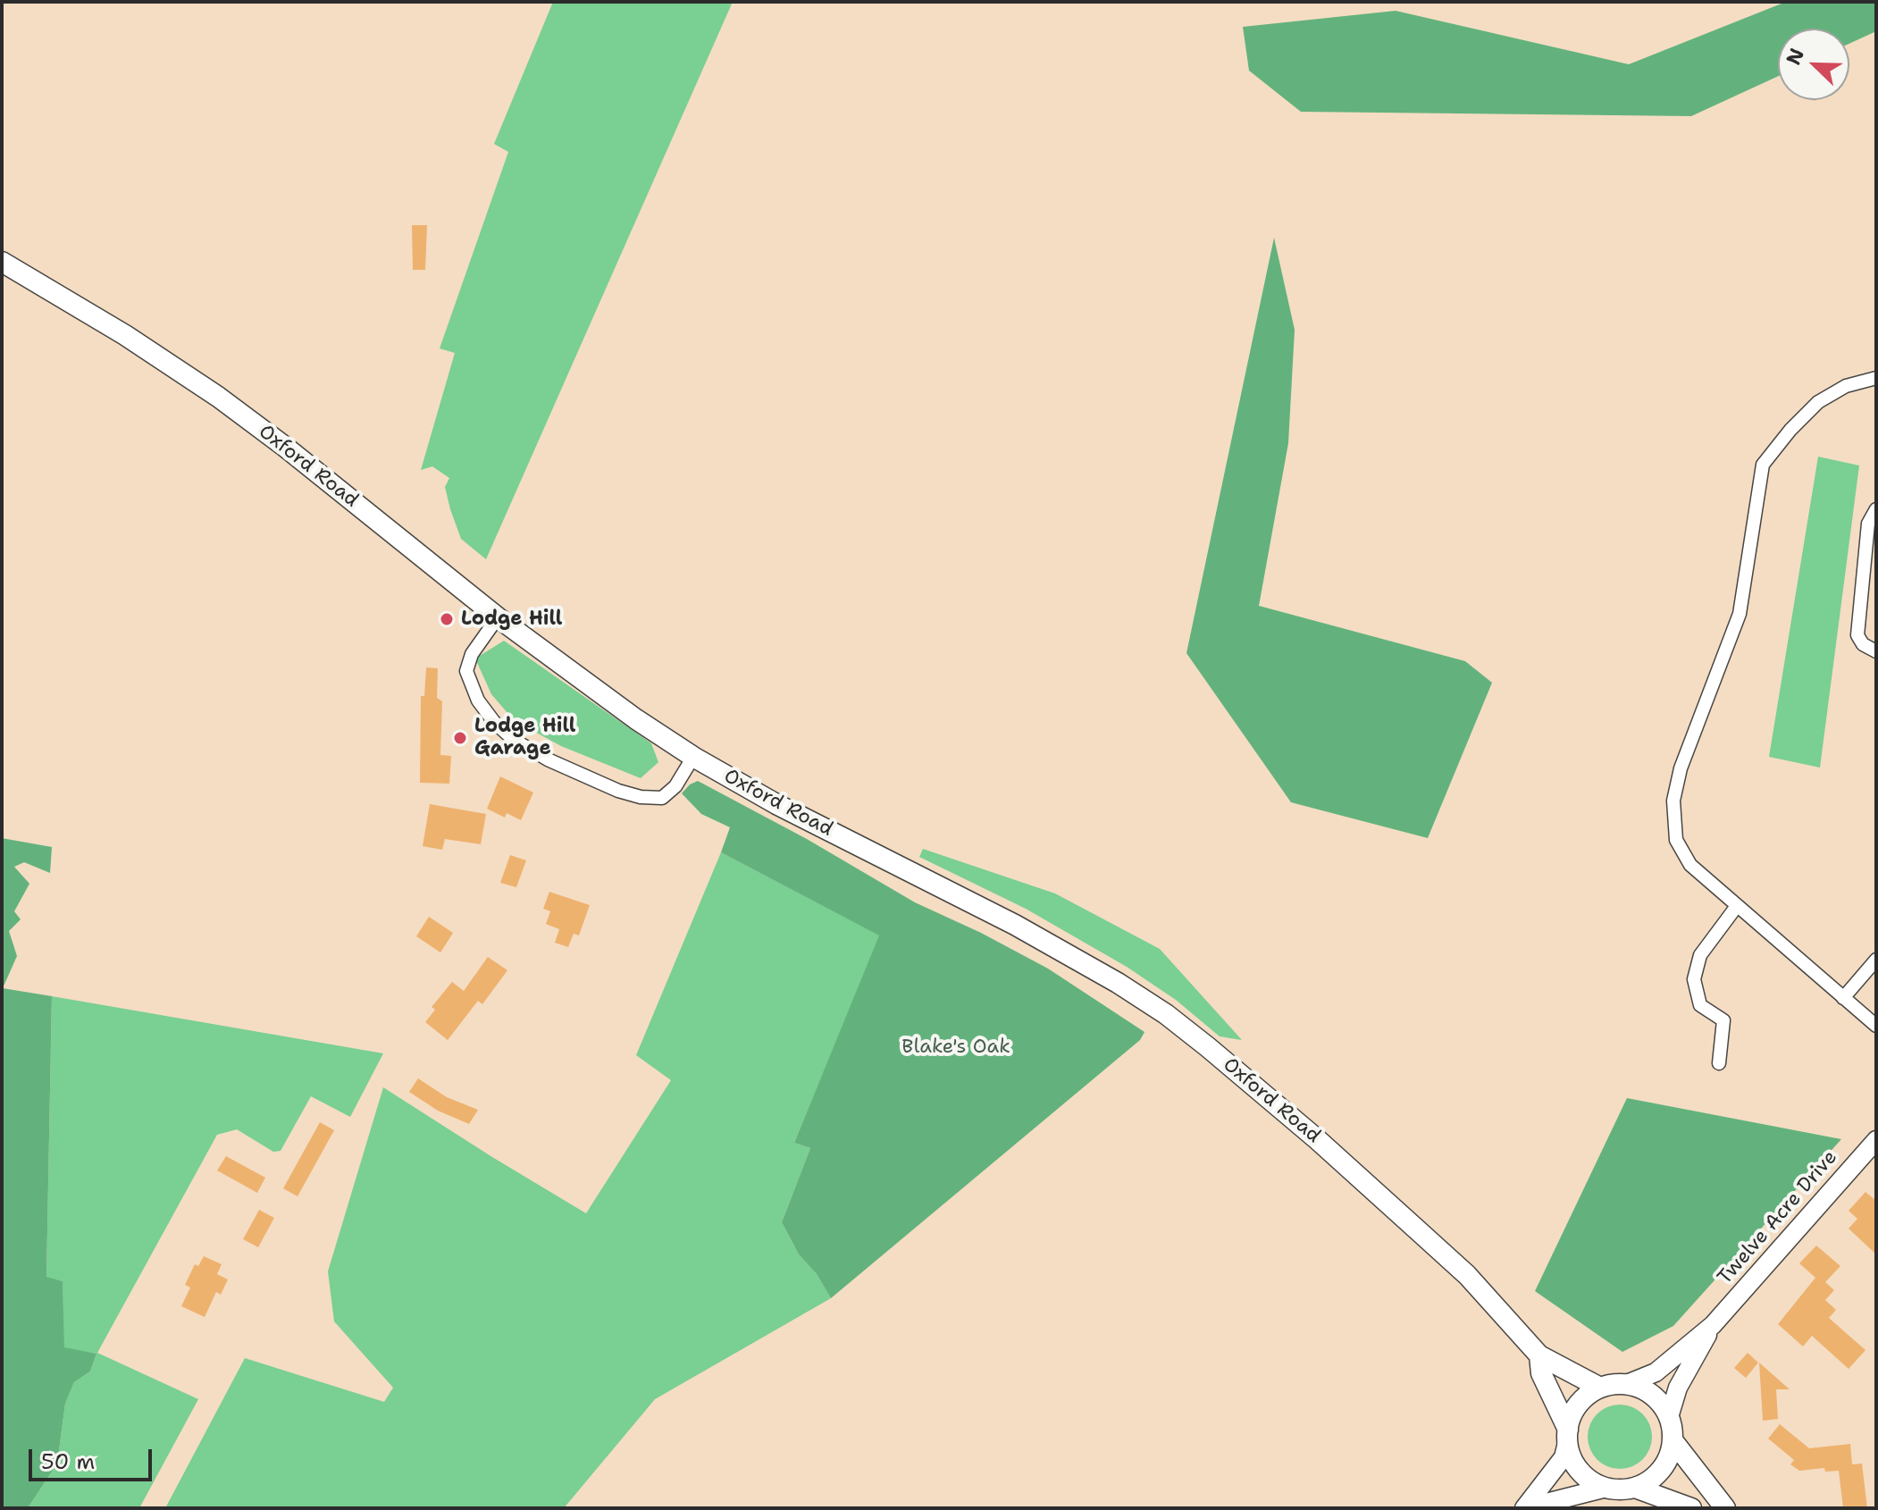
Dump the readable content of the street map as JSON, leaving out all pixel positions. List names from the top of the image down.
{
  "streets": {
    "main road": ["Oxford Road"],
    "street": ["Twelve Acre Drive"]
  },
  "crossings": [
    ["Oxford Road", "Twelve Acre Drive"]
  ],
  "parks": ["Blake's Oak"],
  "places": ["Lodge Hill", "Lodge Hill Garage"],
  "scale_bar": "50 m",
  "north": "top left"
}
